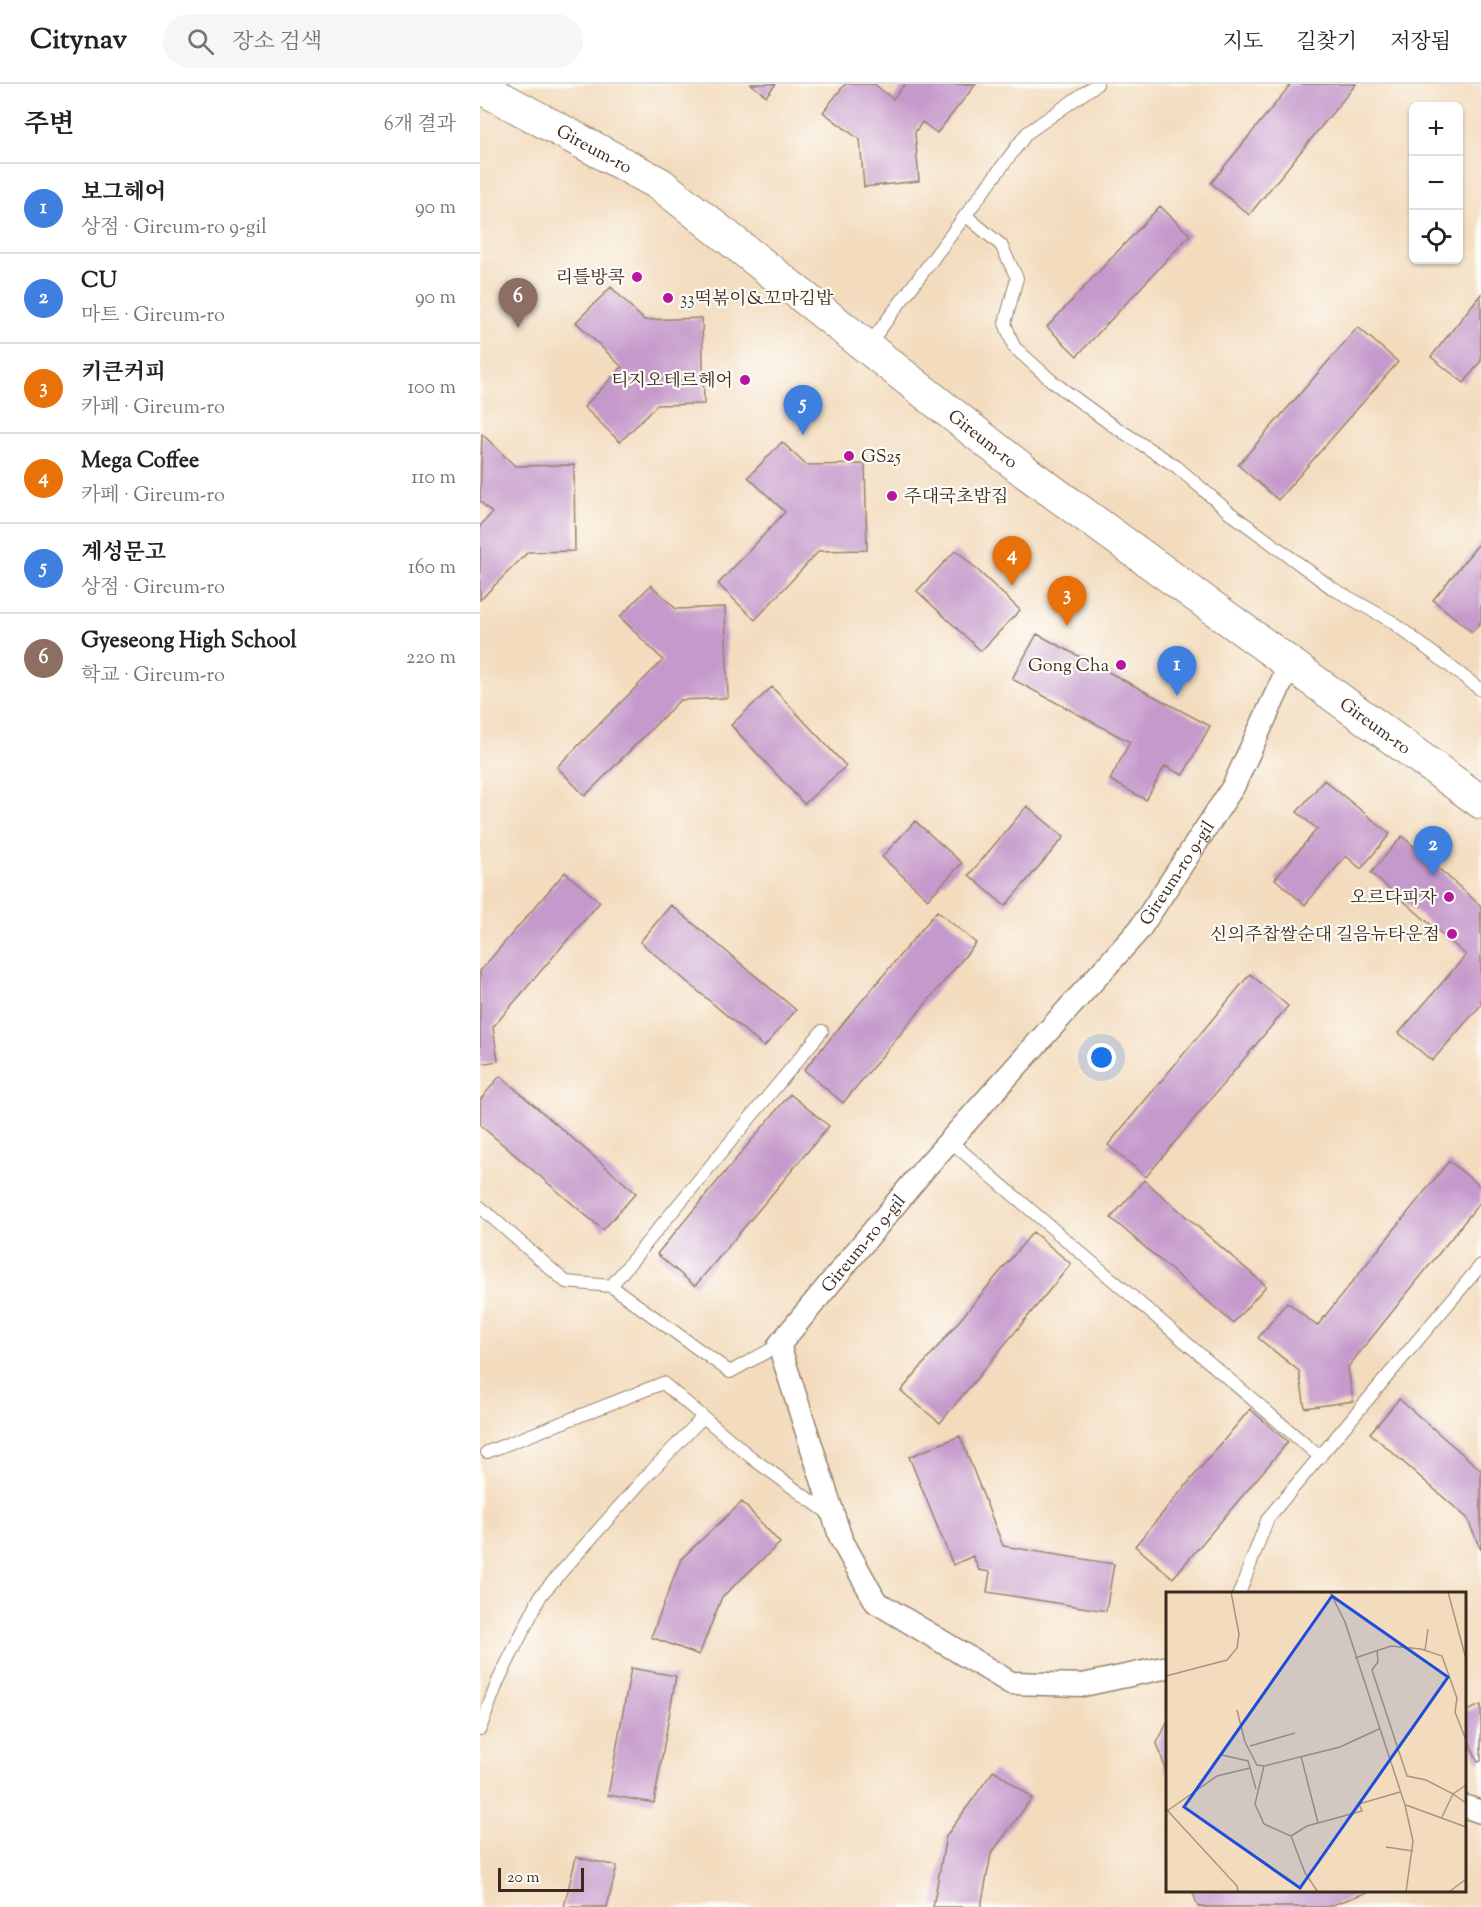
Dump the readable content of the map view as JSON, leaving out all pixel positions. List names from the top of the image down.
{
  "streets": {
    "street": ["Gireum-ro", "Gireum-ro 9-gil"]
  },
  "crossings": [
    ["Gireum-ro", "Gireum-ro 9-gil"]
  ],
  "places": [
    "리틀방콕",
    "33떡볶이&꼬마김밥",
    "티지오테르헤어",
    "GS25",
    "주대국초밥집",
    "Gong Cha",
    "오르다피자",
    "신의주찹쌀순대 길음뉴타운점"
  ],
  "scale_bar": "20 m",
  "page": {
    "header": "Citynav",
    "search": "장소 검색",
    "nav": ["지도", "길찾기", "저장됨"],
    "heading": ["주변", "6개 결과"],
    "map_buttons": ["+", "−"],
    "list": [
      {
        "mark": "1",
        "name": "보그헤어",
        "note": "상점 · Gireum-ro 9-gil",
        "value": "90 m"
      },
      {
        "mark": "2",
        "name": "CU",
        "note": "마트 · Gireum-ro",
        "value": "90 m"
      },
      {
        "mark": "3",
        "name": "키큰커피",
        "note": "카페 · Gireum-ro",
        "value": "100 m"
      },
      {
        "mark": "4",
        "name": "Mega Coffee",
        "note": "카페 · Gireum-ro",
        "value": "110 m"
      },
      {
        "mark": "5",
        "name": "계성문고",
        "note": "상점 · Gireum-ro",
        "value": "160 m"
      },
      {
        "mark": "6",
        "name": "Gyeseong High School",
        "note": "학교 · Gireum-ro",
        "value": "220 m"
      }
    ],
    "pins": [
      "6",
      "5",
      "4",
      "3",
      "1",
      "2"
    ],
    "scale": "20 m"
  }
}
